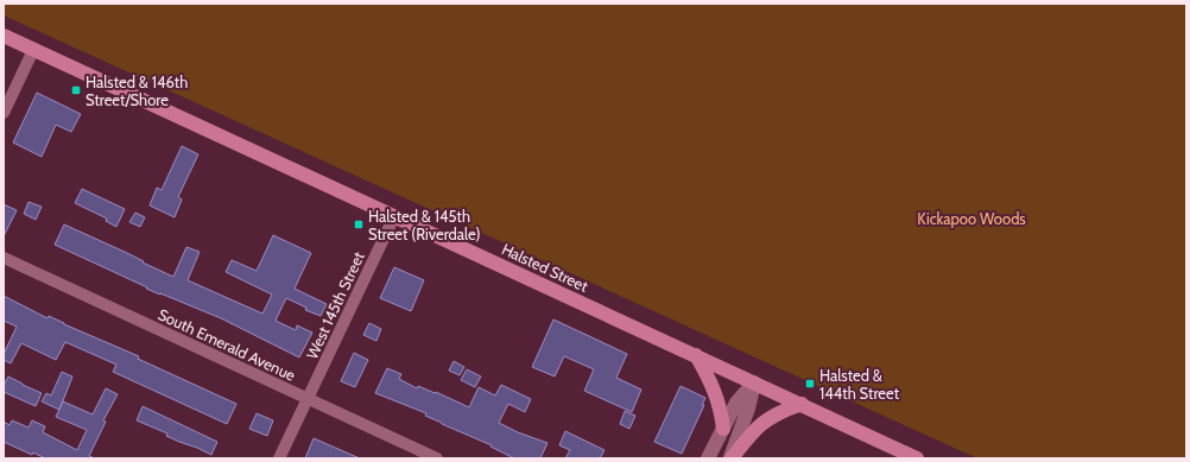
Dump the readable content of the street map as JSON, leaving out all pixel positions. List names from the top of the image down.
{
  "streets": {
    "main road": ["Halsted Street"],
    "street": ["West 145th Street", "South Emerald Avenue"]
  },
  "crossings": [
    ["Halsted Street", "West 145th Street"],
    ["West 145th Street", "South Emerald Avenue"]
  ],
  "parks": ["Kickapoo Woods"],
  "places": {
    "transit": ["Halsted & 146th Street/Shore", "Halsted & 145th Street (Riverdale)", "Halsted & 144th Street"]
  }
}
